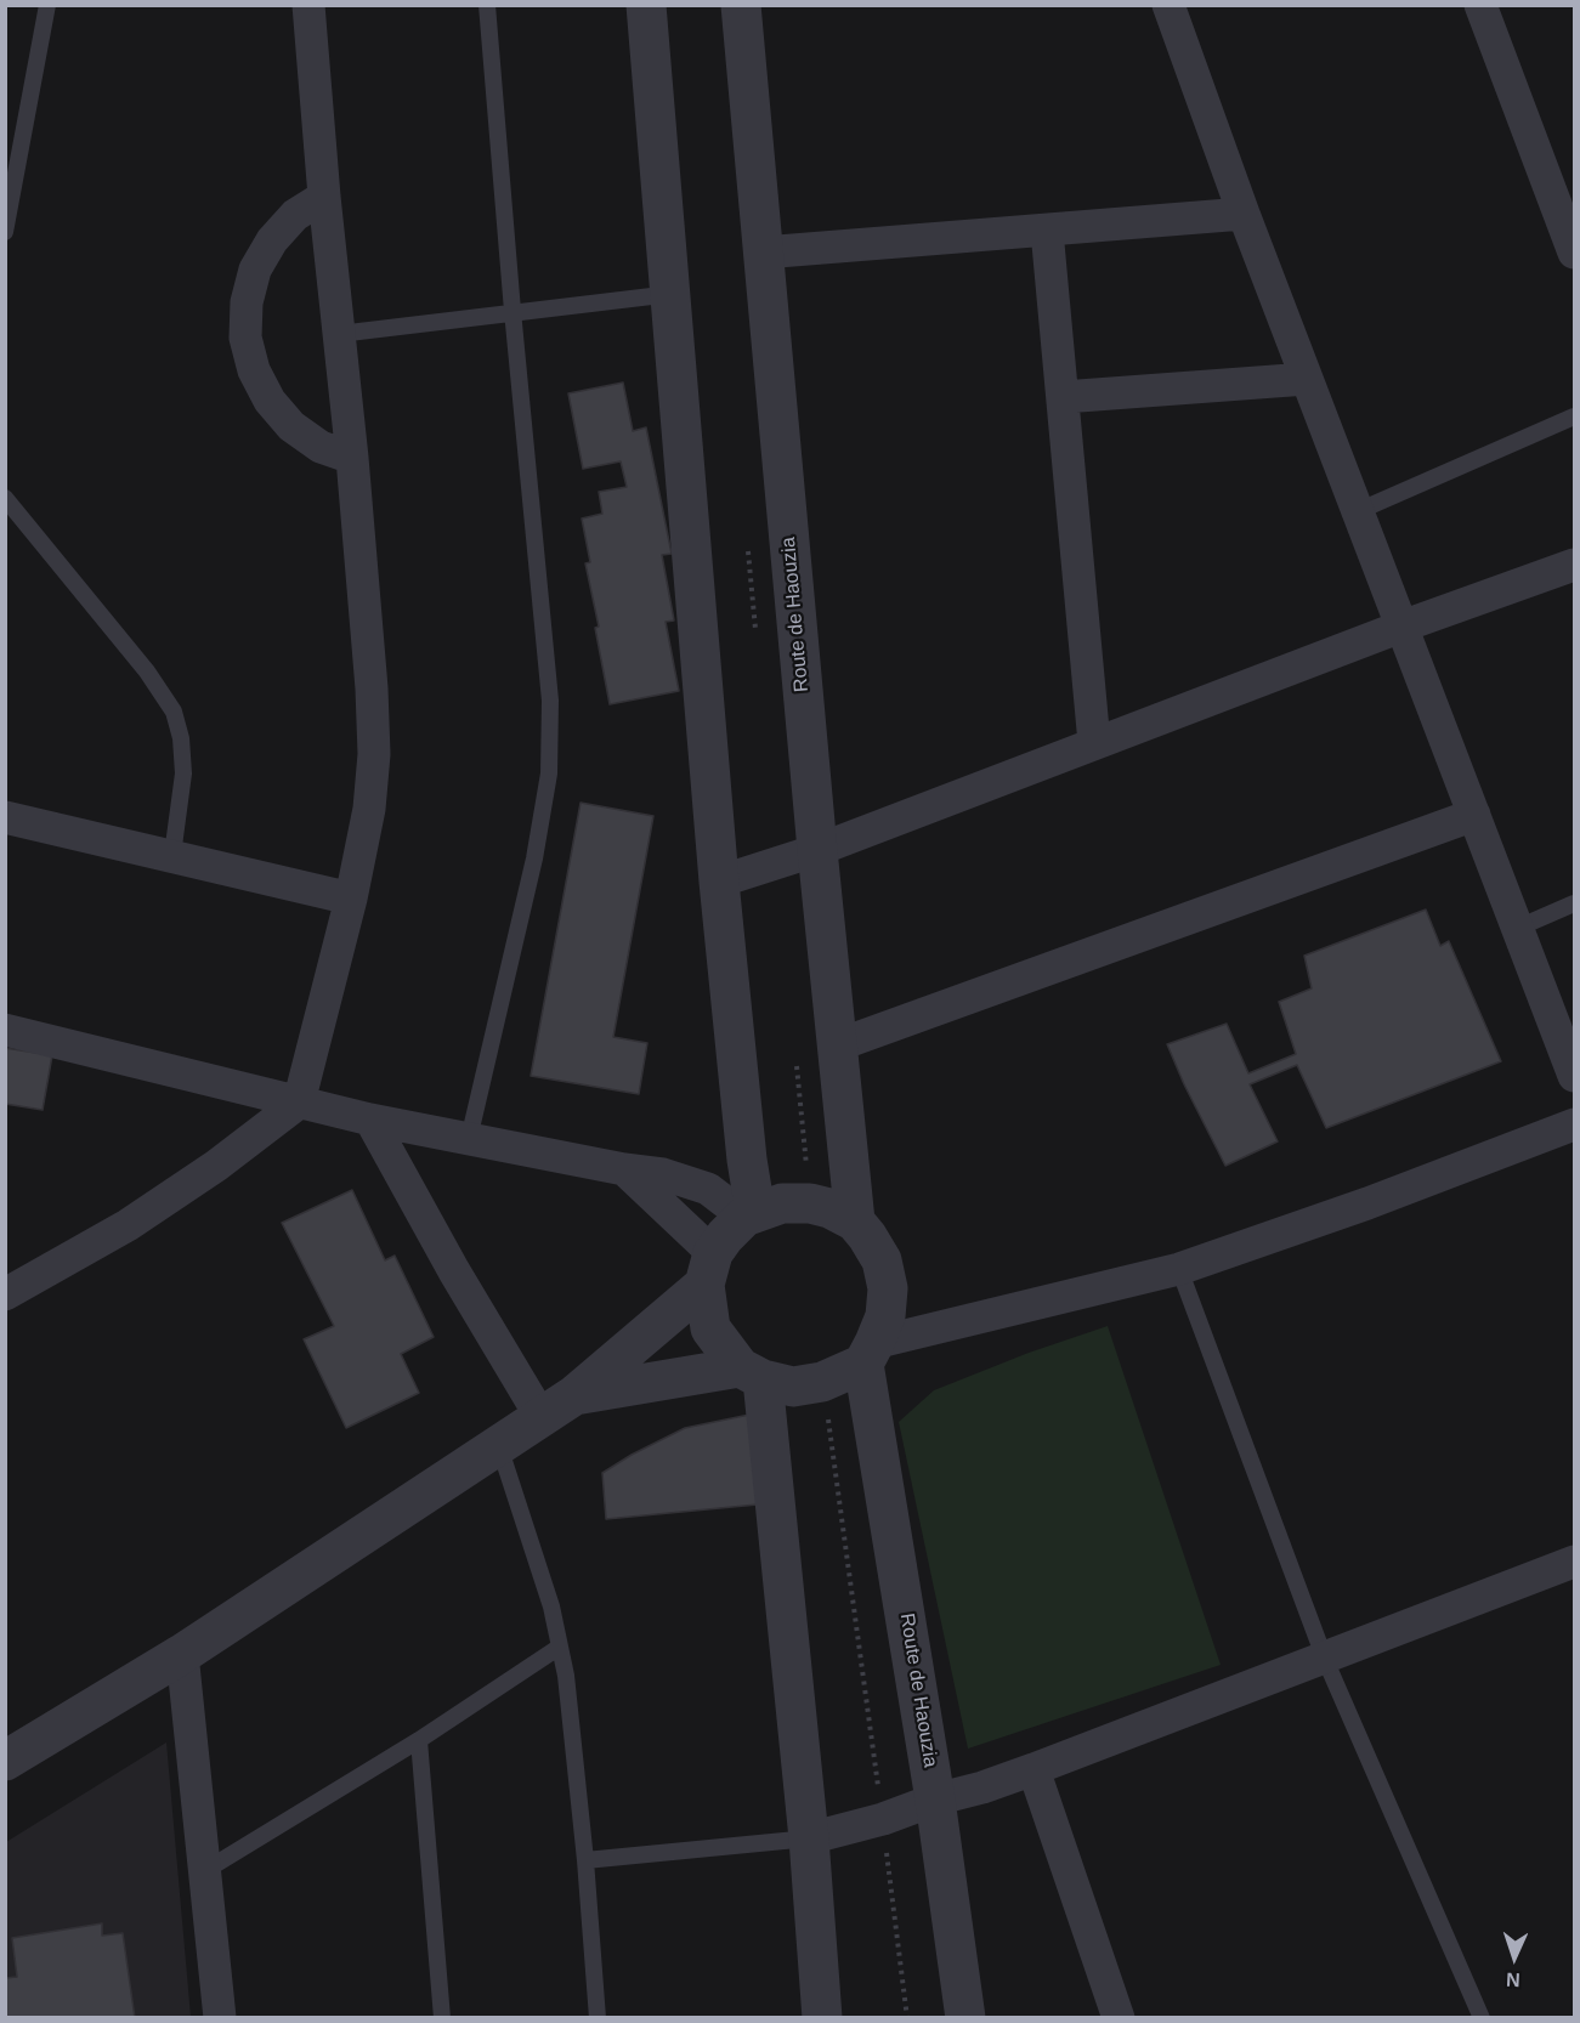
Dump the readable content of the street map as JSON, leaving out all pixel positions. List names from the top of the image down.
{
  "streets": {
    "street": ["Route de Haouzia"]
  },
  "north": "bottom"
}
